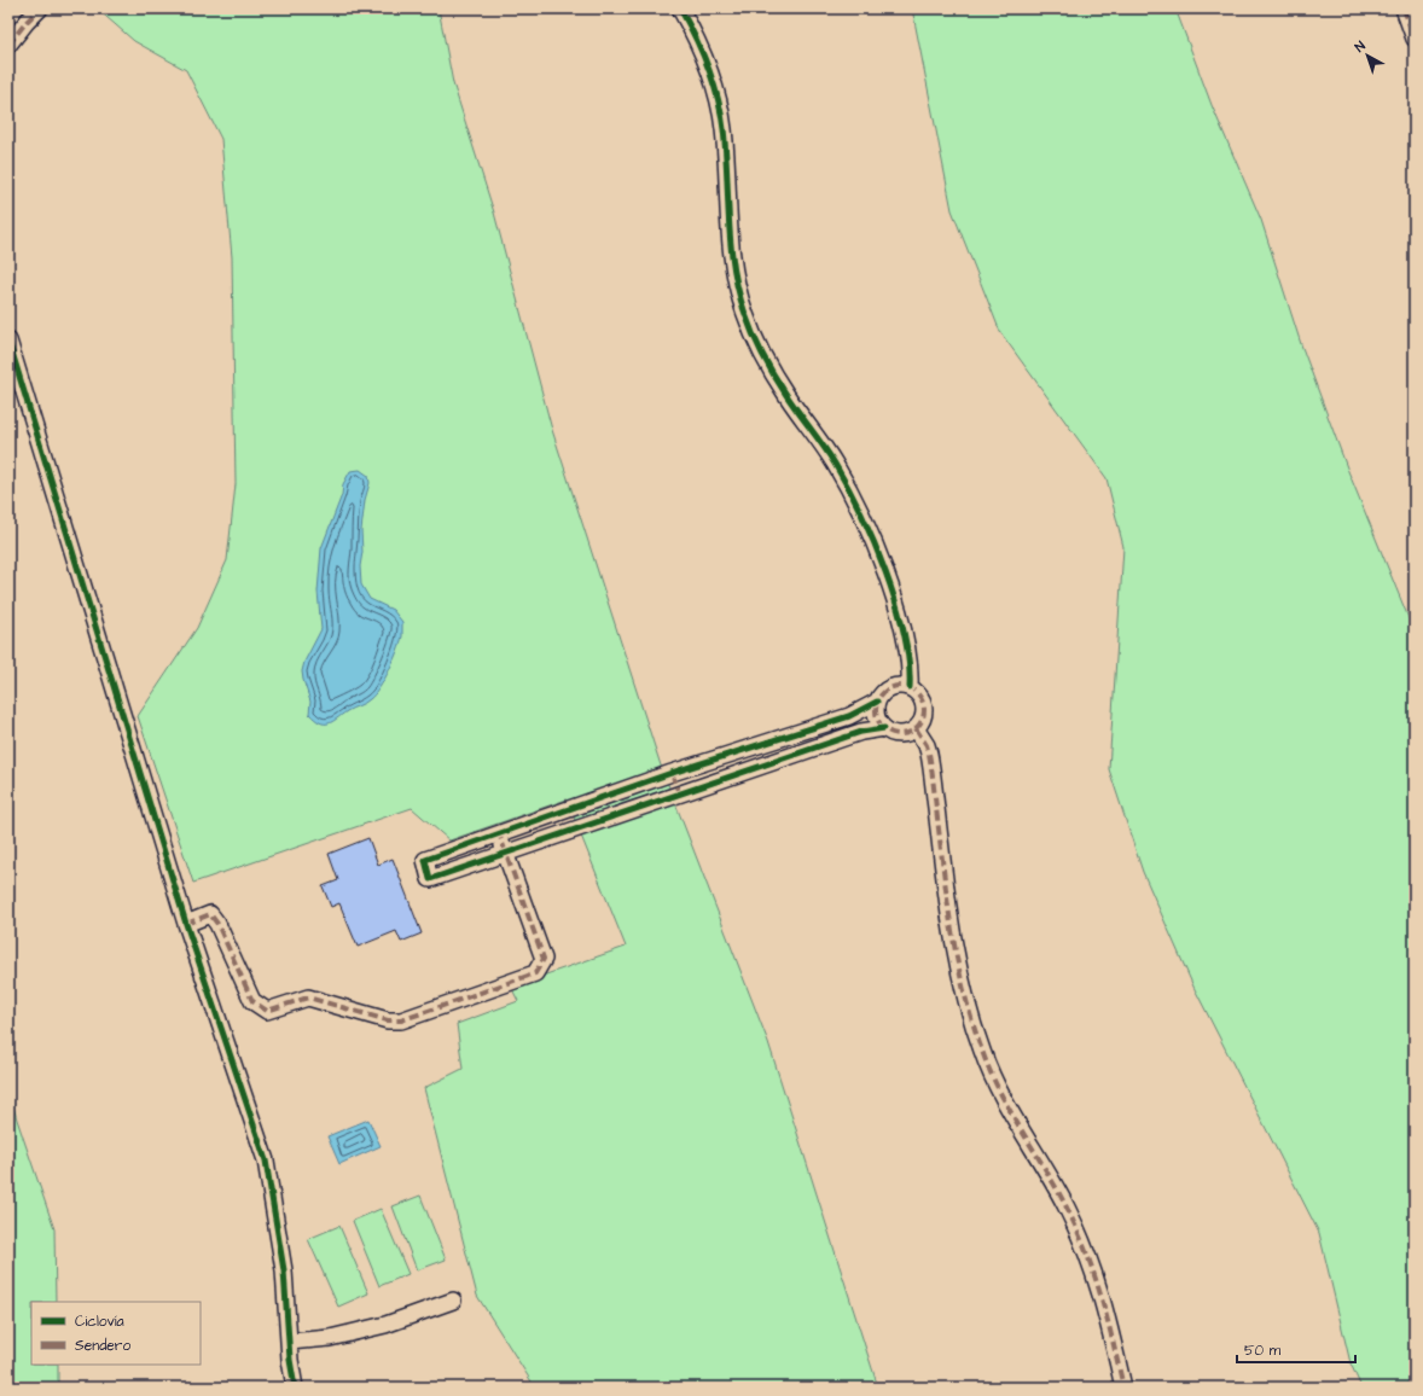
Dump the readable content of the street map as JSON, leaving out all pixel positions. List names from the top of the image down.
{
  "legend": ["Ciclovía", "Sendero"],
  "scale_bar": "50 m",
  "north": "top left"
}
